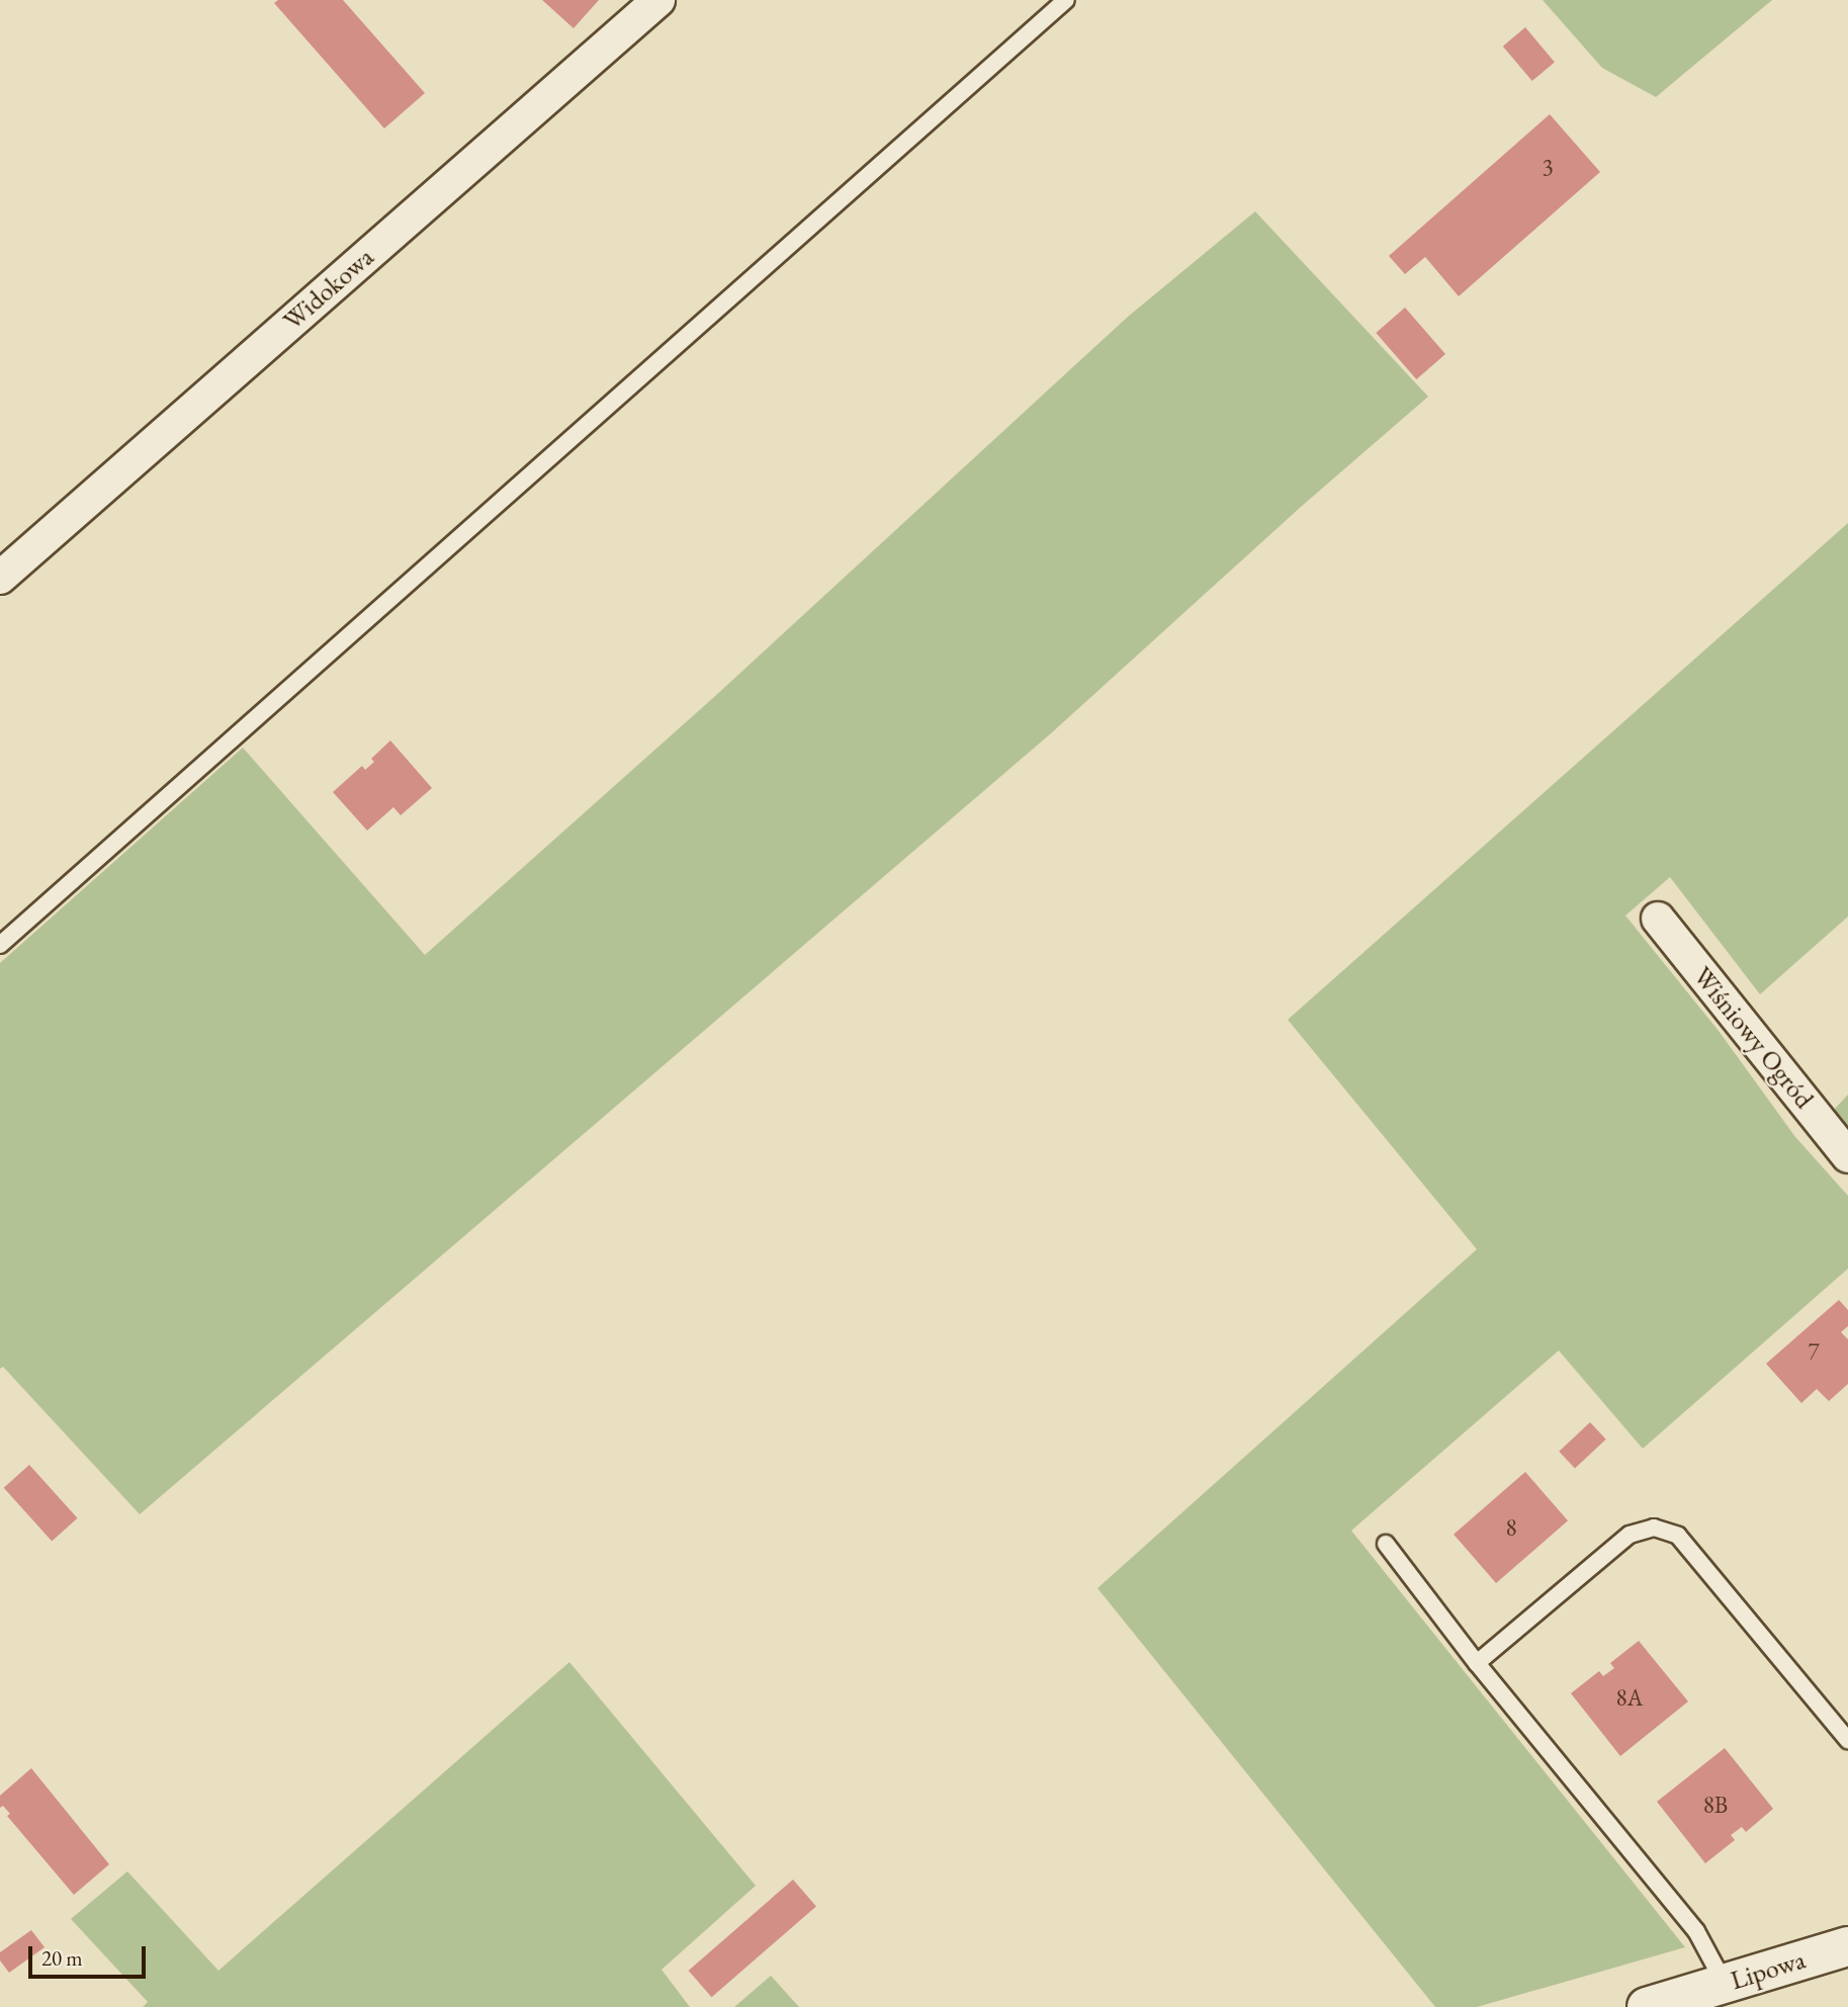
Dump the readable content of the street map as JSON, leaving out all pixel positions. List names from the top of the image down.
{
  "streets": {
    "street": ["Widokowa", "Wiśniowy Ogród", "Lipowa"]
  },
  "house_numbers": [
    "3",
    "7",
    "8",
    "8A",
    "8B"
  ],
  "scale_bar": "20 m"
}
